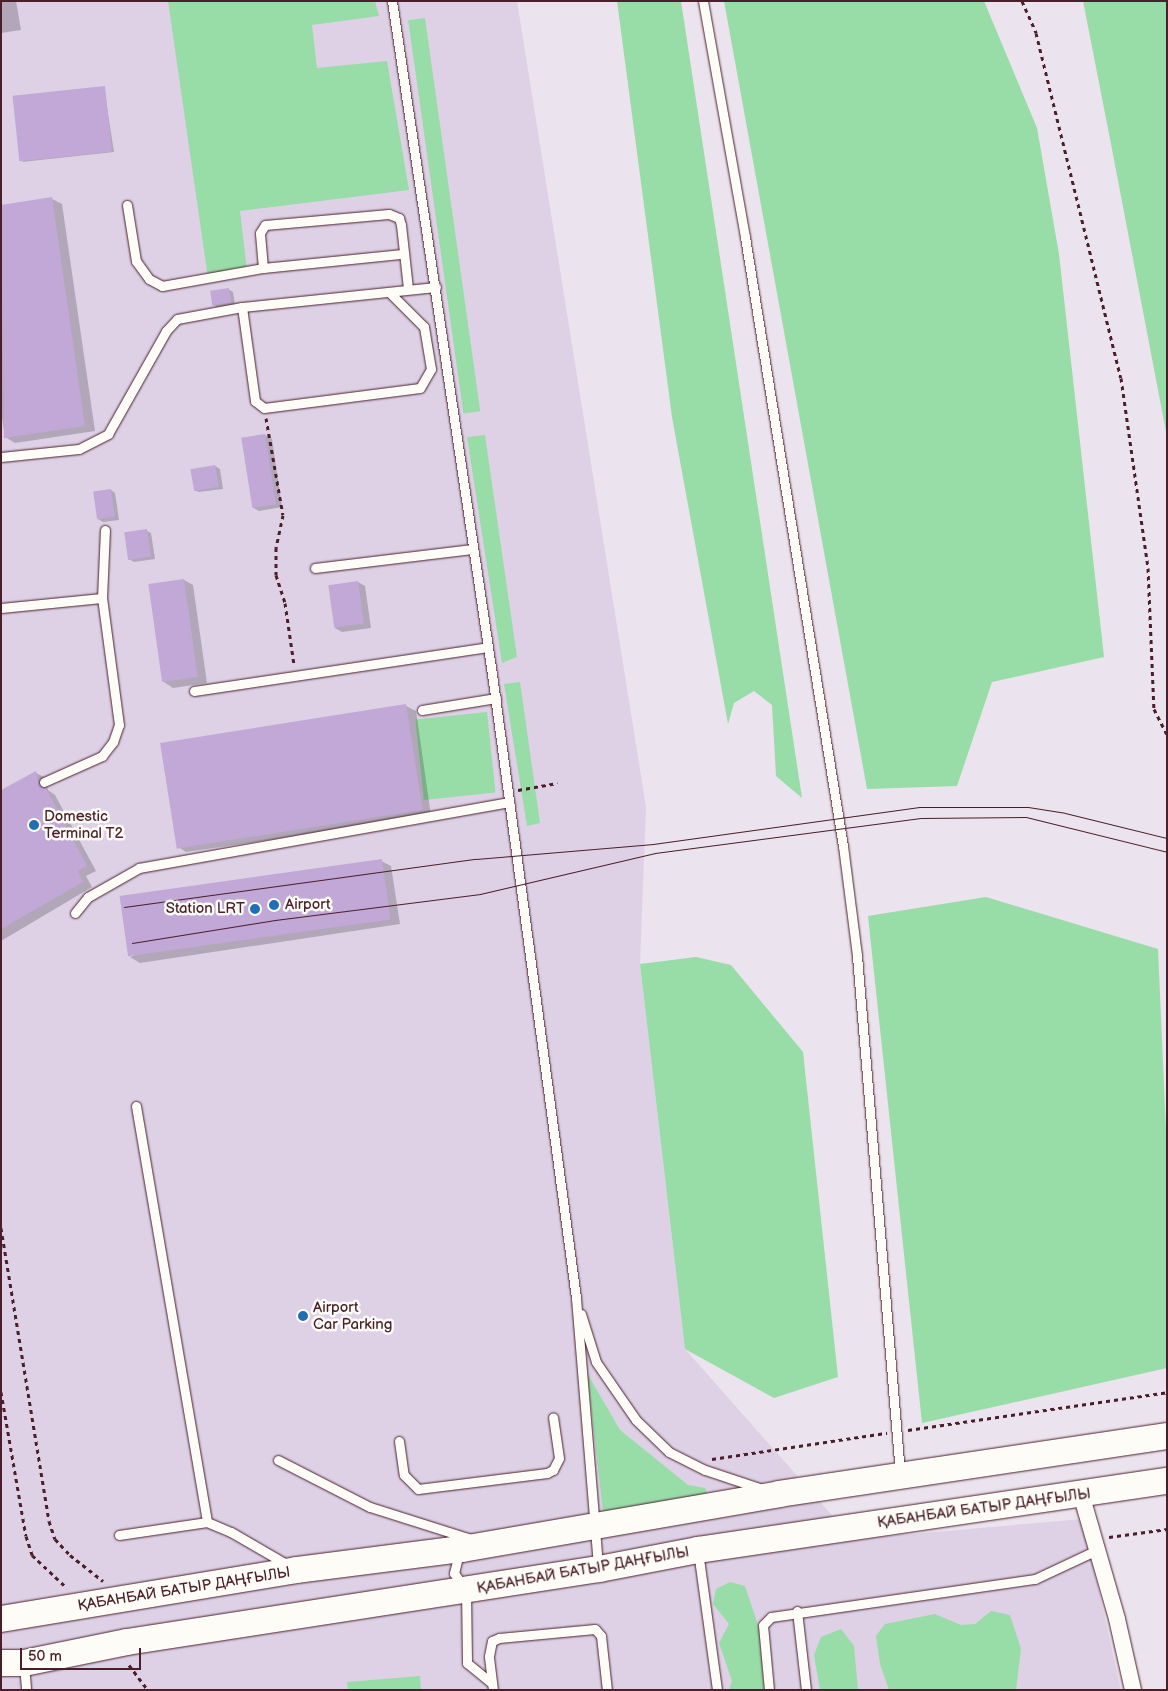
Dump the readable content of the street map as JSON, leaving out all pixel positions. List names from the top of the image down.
{
  "streets": {
    "main road": ["ҚАБАНБАЙ БАТЫР ДАҢҒЫЛЫ"]
  },
  "places": [
    "Domestic Terminal T2",
    "Airport",
    "Station LRT",
    "Airport Car Parking"
  ],
  "scale_bar": "50 m"
}
